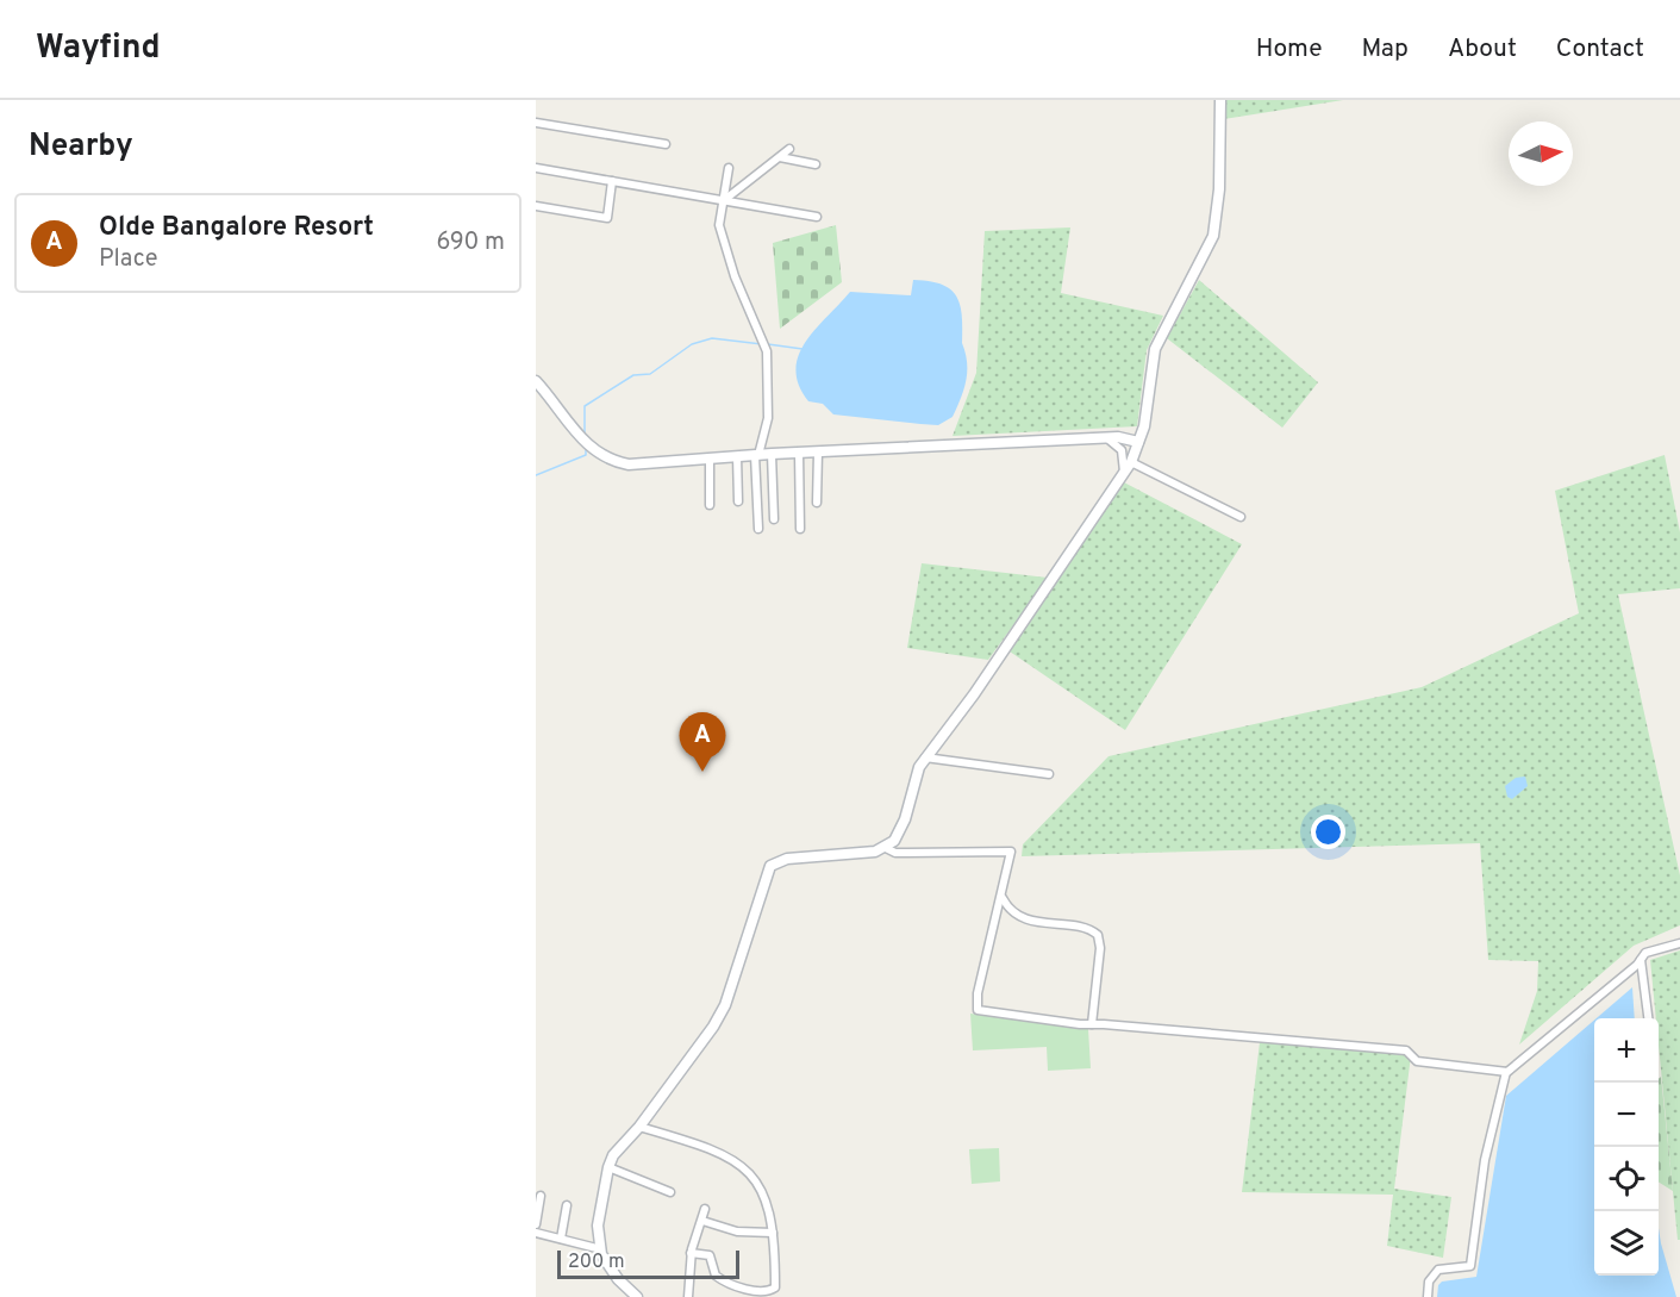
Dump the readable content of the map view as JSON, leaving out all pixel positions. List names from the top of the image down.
{
  "scale_bar": "200 m",
  "north": "right",
  "page": {
    "header": "Wayfind",
    "nav": [
      "Home",
      "Map",
      "About",
      "Contact"
    ],
    "heading": "Nearby",
    "list": [
      {
        "mark": "A",
        "name": "Olde Bangalore Resort",
        "note": "Place",
        "value": "690 m"
      }
    ],
    "pins": "A",
    "map_buttons": ["+", "−"],
    "scale": "200 m"
  }
}
